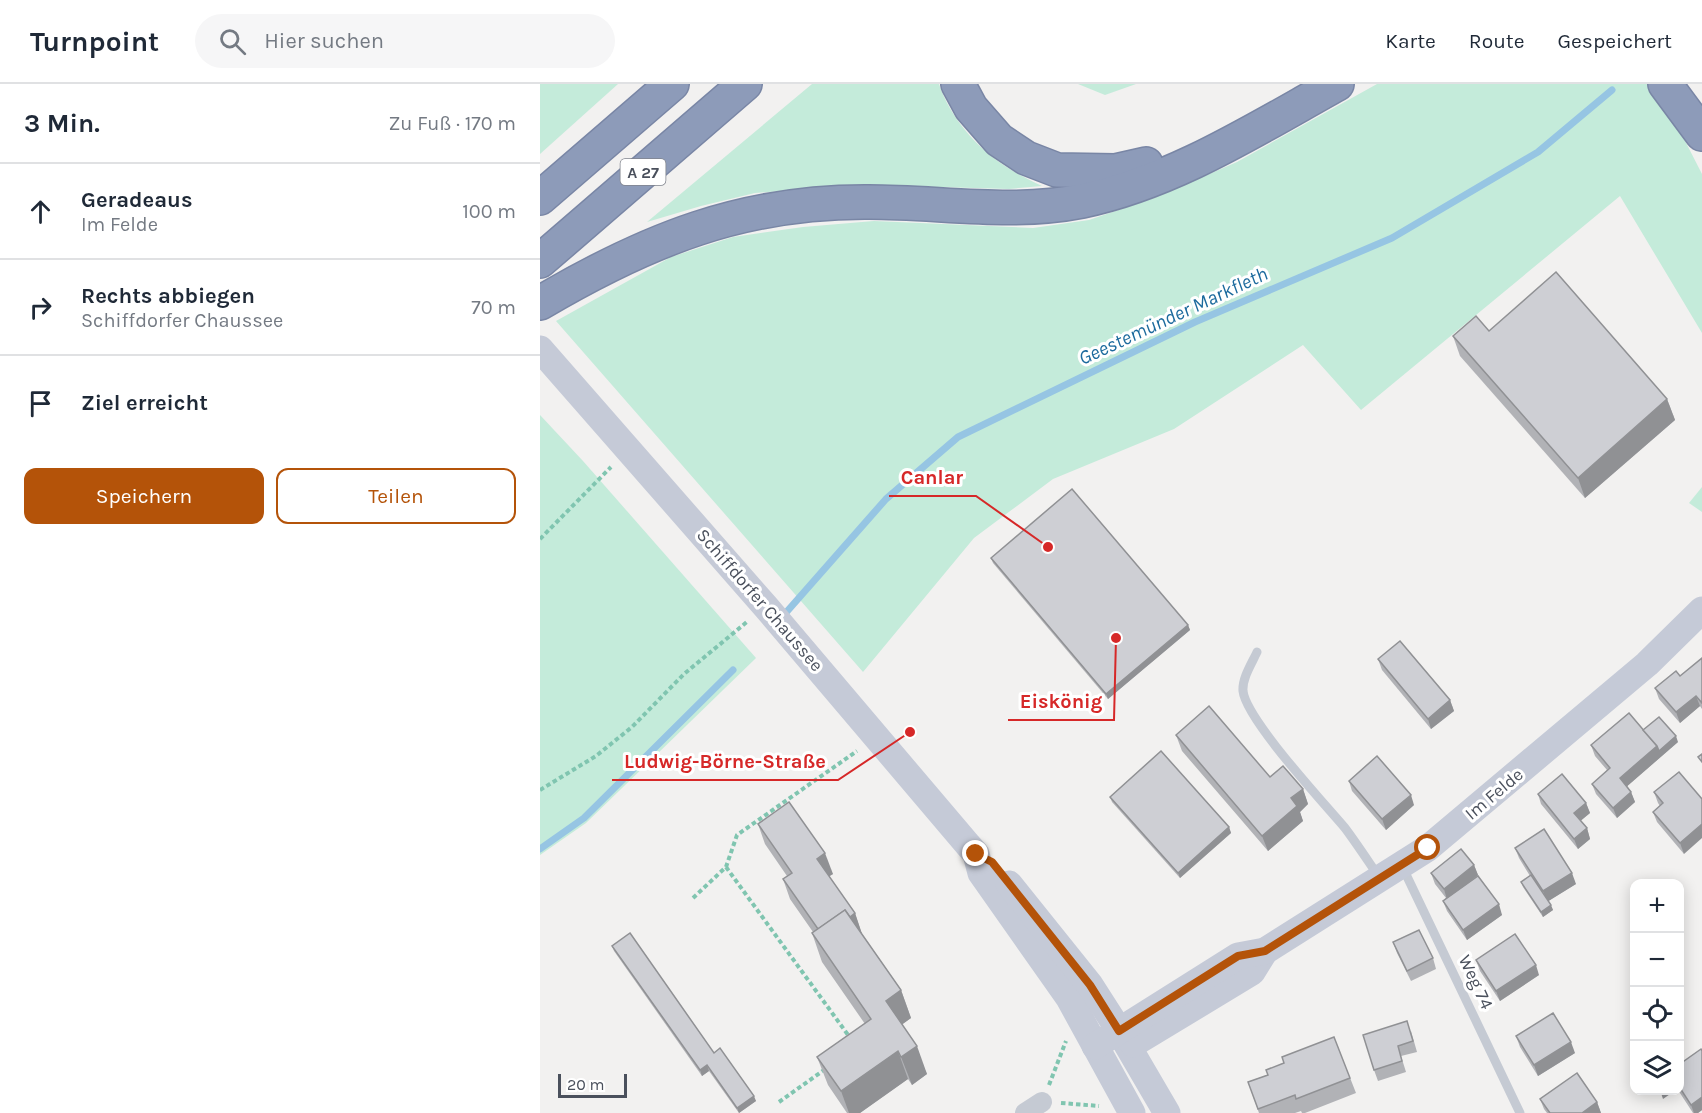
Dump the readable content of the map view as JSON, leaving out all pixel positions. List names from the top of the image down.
{
  "streets": {
    "highway": ["A 27"],
    "street": ["Schiffdorfer Chaussee", "Im Felde"],
    "lane": ["Weg 74"]
  },
  "crossings": [
    ["Schiffdorfer Chaussee", "Im Felde"],
    ["Im Felde", "Weg 74"]
  ],
  "water": ["Geestemünder Markfleth"],
  "places": ["Canlar", "Eiskönig", "Ludwig-Börne-Straße"],
  "scale_bar": "20 m",
  "page": {
    "header": "Turnpoint",
    "search": "Hier suchen",
    "nav": ["Karte", "Route", "Gespeichert"],
    "heading": ["3 Min.", "Zu Fuß · 170 m"],
    "list": [
      ["Geradeaus", "Im Felde", "100 m"],
      ["Rechts abbiegen", "Schiffdorfer Chaussee", "70 m"],
      "Ziel erreicht"
    ],
    "buttons": ["Speichern", "Teilen"],
    "map_buttons": ["+", "−"],
    "scale": "20 m"
  }
}
